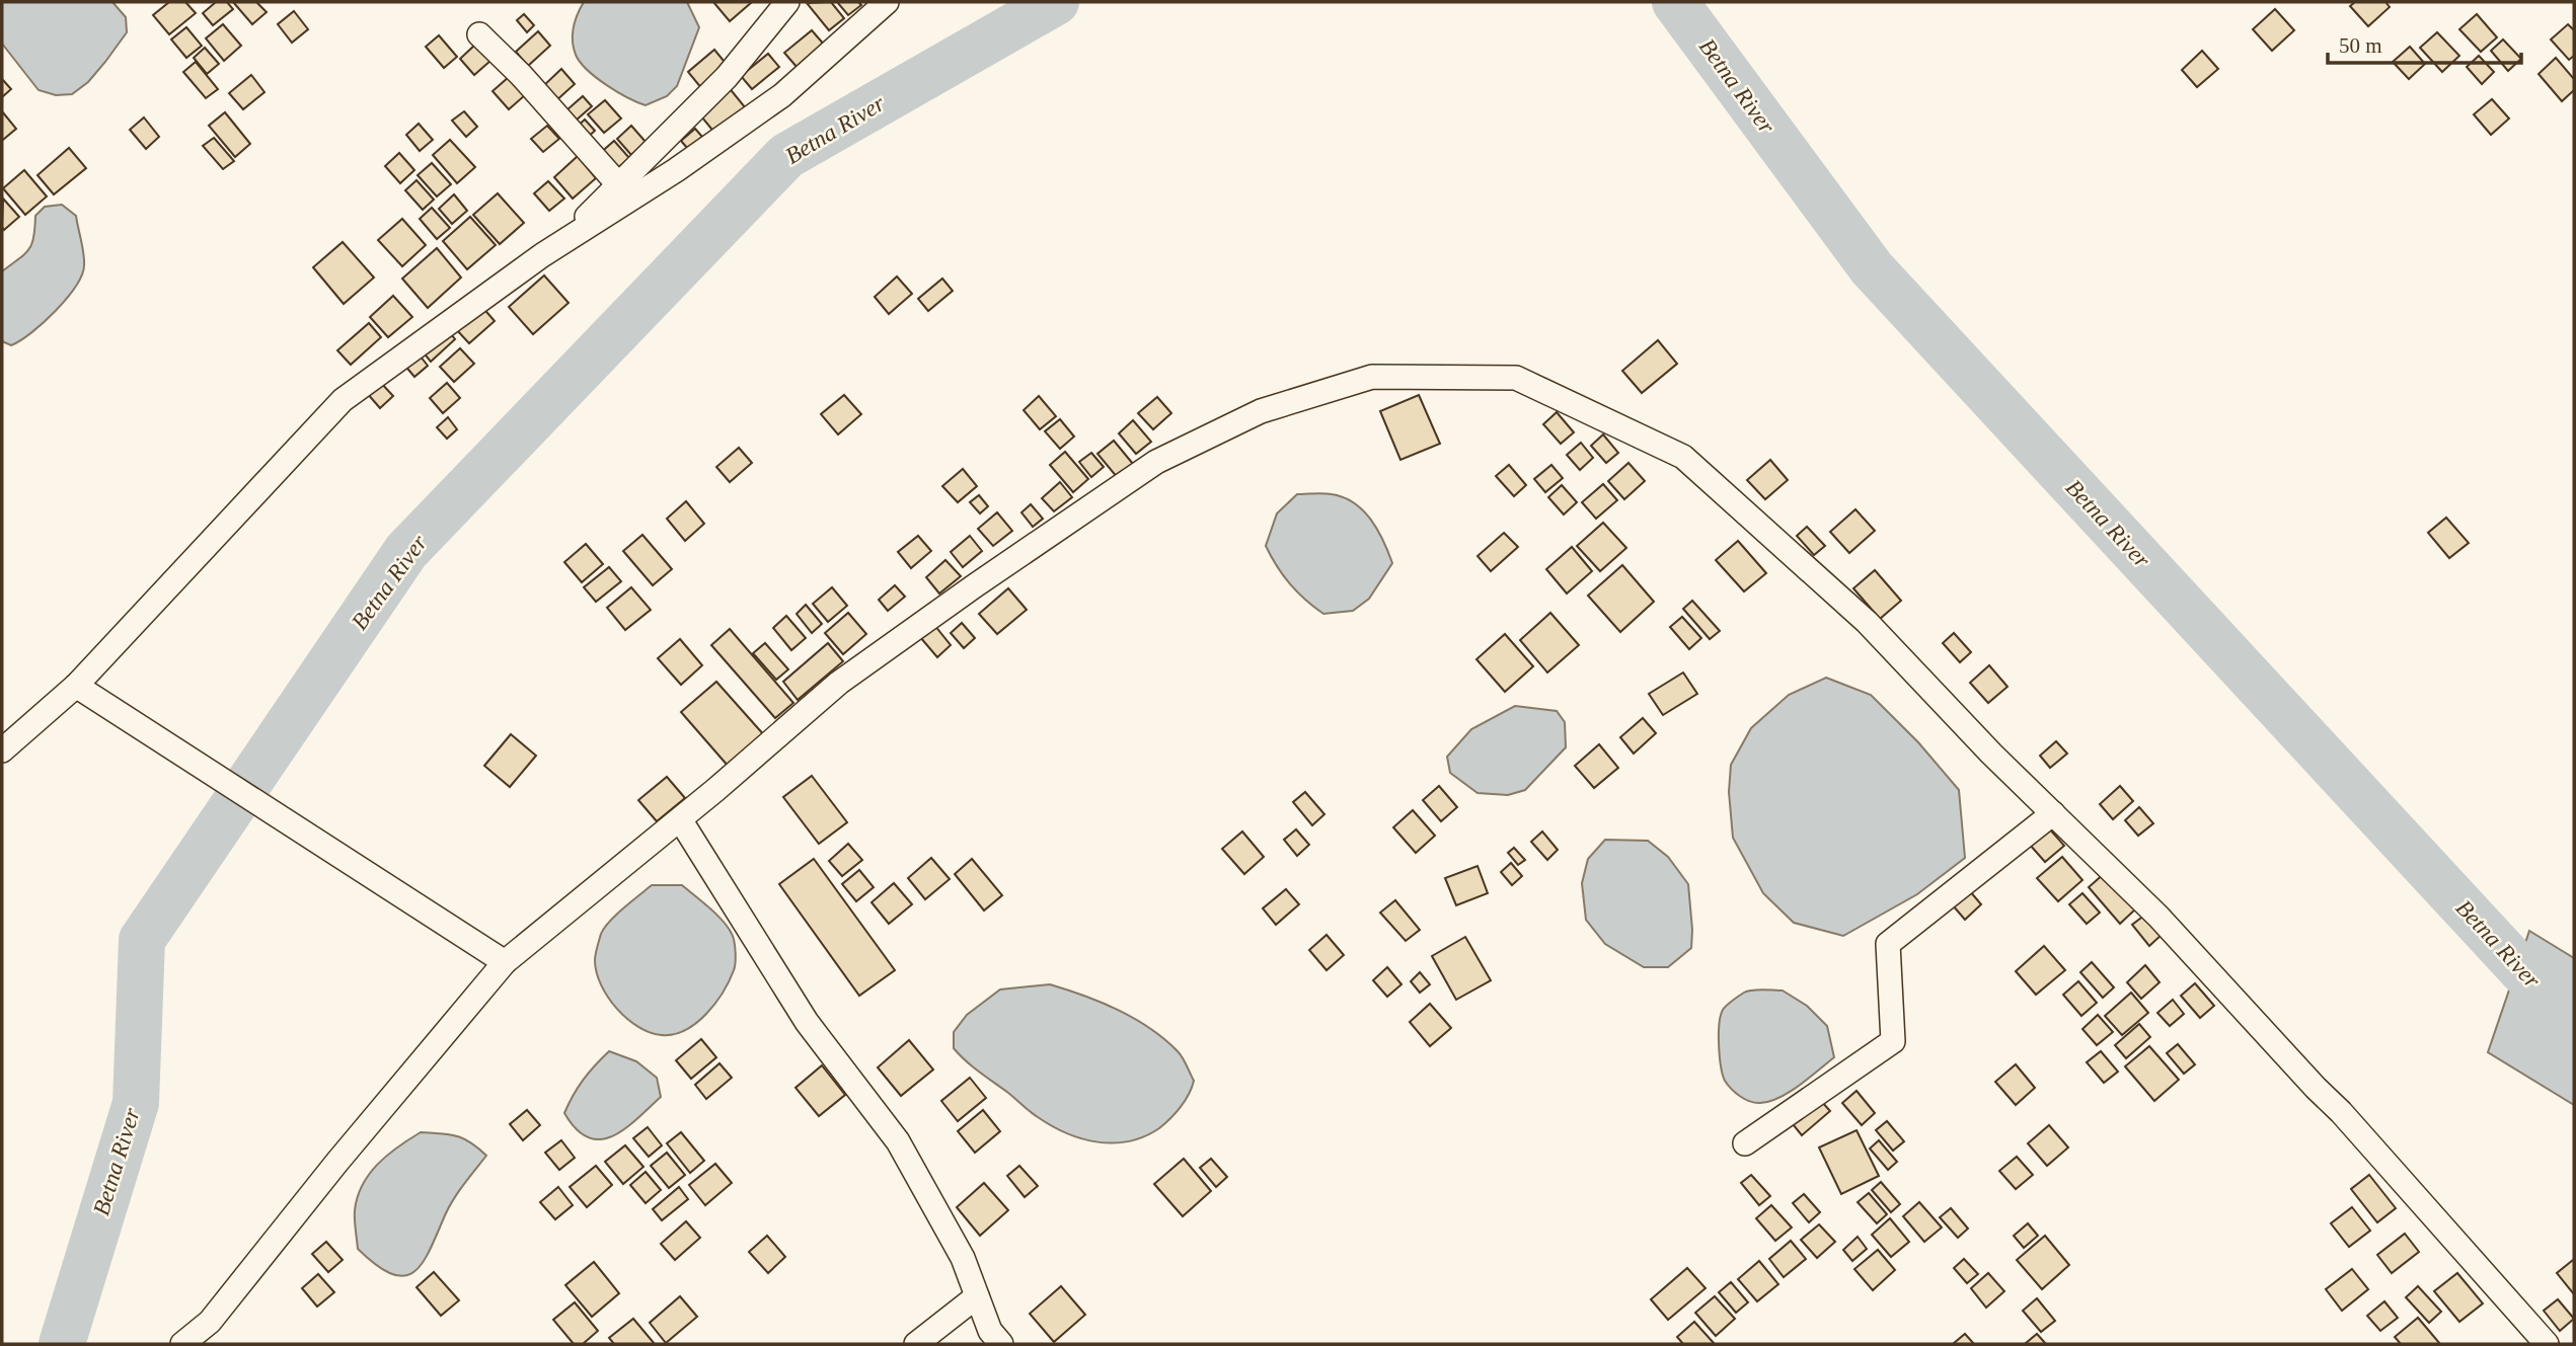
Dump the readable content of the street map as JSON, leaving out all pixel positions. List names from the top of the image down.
{
  "water": ["Betna River"],
  "scale_bar": "50 m"
}
